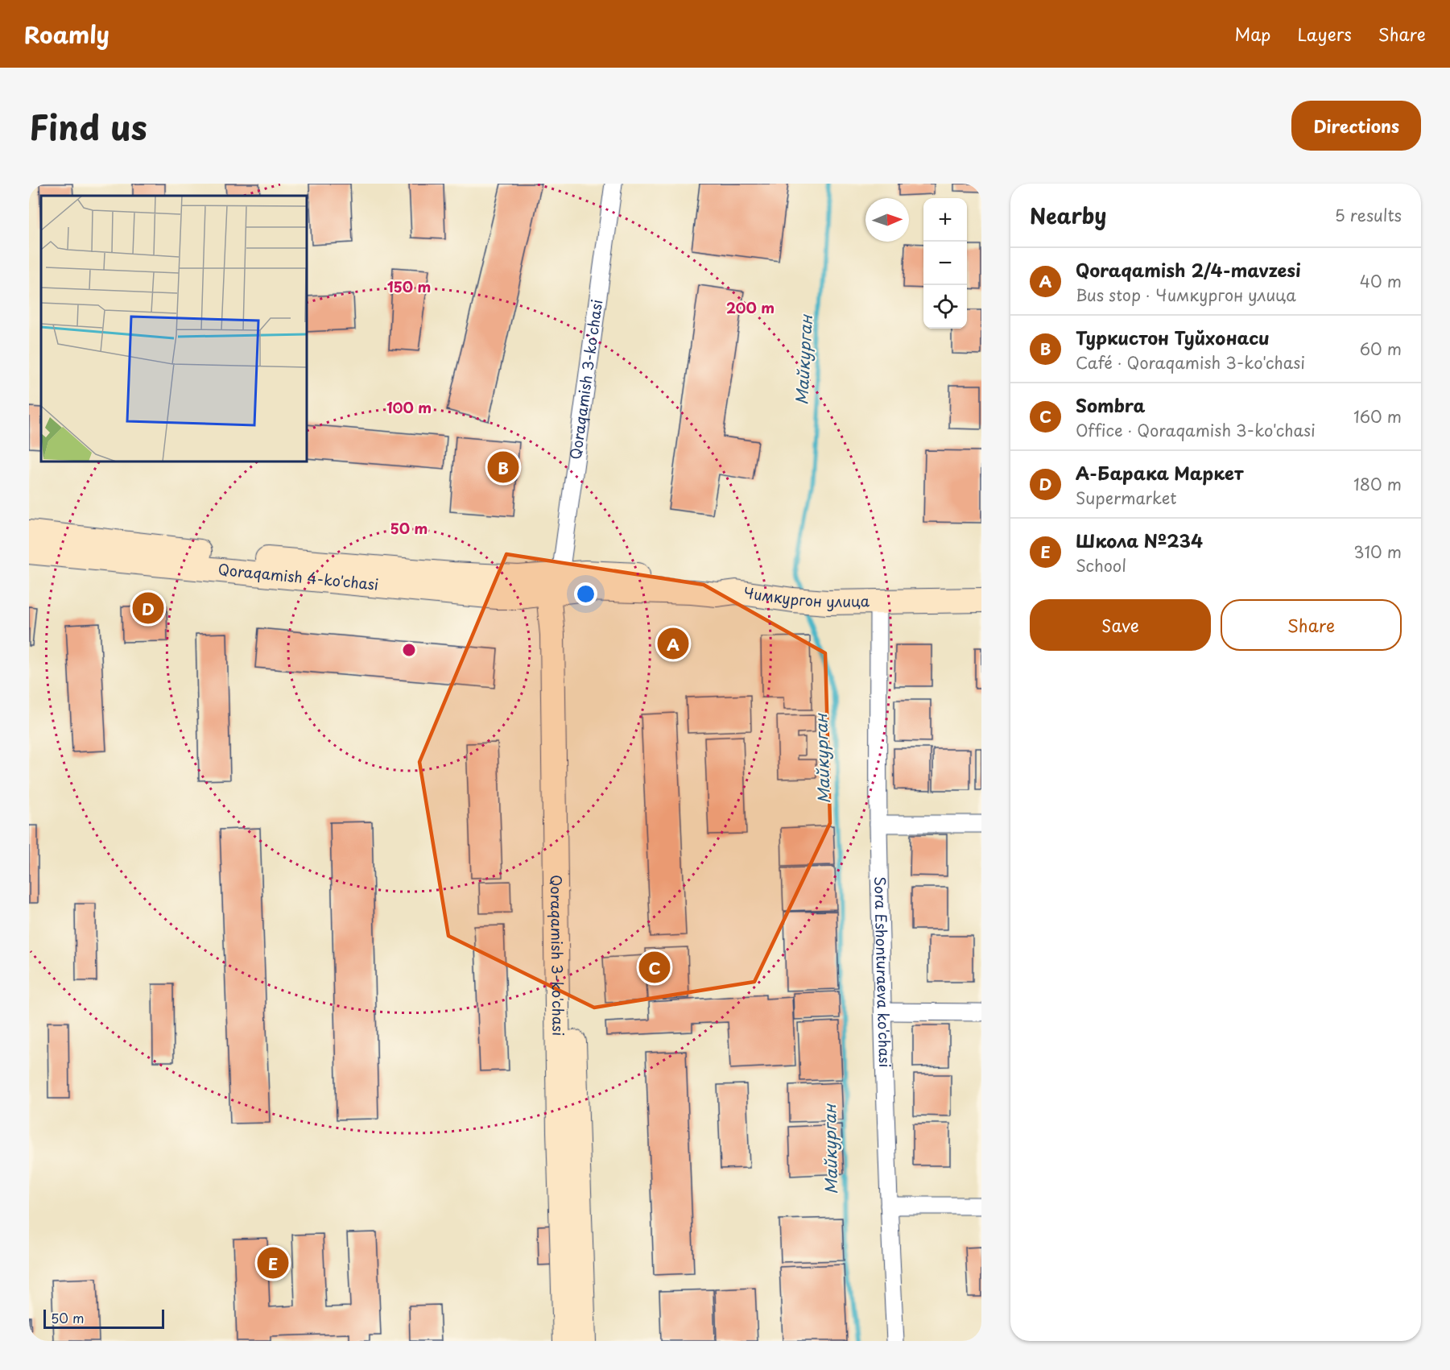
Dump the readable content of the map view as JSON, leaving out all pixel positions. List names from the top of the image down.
{
  "streets": {
    "main road": ["Qoraqamish 3-ko'chasi", "Qoraqamish 4-ko'chasi", "Чимкургон улица"],
    "street": ["Sora Eshonturaeva ko'chasi"]
  },
  "crossings": [
    ["Qoraqamish 3-ko'chasi", "Qoraqamish 4-ko'chasi"],
    ["Qoraqamish 3-ko'chasi", "Чимкургон улица"],
    ["Qoraqamish 4-ko'chasi", "Чимкургон улица"],
    ["Чимкургон улица", "Sora Eshonturaeva ko'chasi"]
  ],
  "water": ["Майкурган"],
  "scale_bar": "50 m",
  "north": "right",
  "page": {
    "header": "Roamly",
    "nav": ["Map", "Layers", "Share"],
    "title": "Find us",
    "buttons": [
      "Directions",
      ["Save", "Share"]
    ],
    "heading": ["Nearby", "5 results"],
    "map_buttons": ["+", "−"],
    "list": [
      {
        "mark": "A",
        "name": "Qoraqamish 2/4-mavzesi",
        "note": "Bus stop · Чимкургон улица",
        "value": "40 m"
      },
      {
        "mark": "B",
        "name": "Туркистон Туйхонаси",
        "note": "Café · Qoraqamish 3-ko'chasi",
        "value": "60 m"
      },
      {
        "mark": "C",
        "name": "Sombra",
        "note": "Office · Qoraqamish 3-ko'chasi",
        "value": "160 m"
      },
      {
        "mark": "D",
        "name": "А-Барака Маркет",
        "note": "Supermarket",
        "value": "180 m"
      },
      {
        "mark": "E",
        "name": "Школа №234",
        "note": "School",
        "value": "310 m"
      }
    ],
    "pins": [
      "B",
      "D",
      "A",
      "C",
      "E"
    ],
    "scale": "50 m"
  },
  "rings": [
    "150 m",
    "200 m",
    "100 m",
    "50 m"
  ]
}
